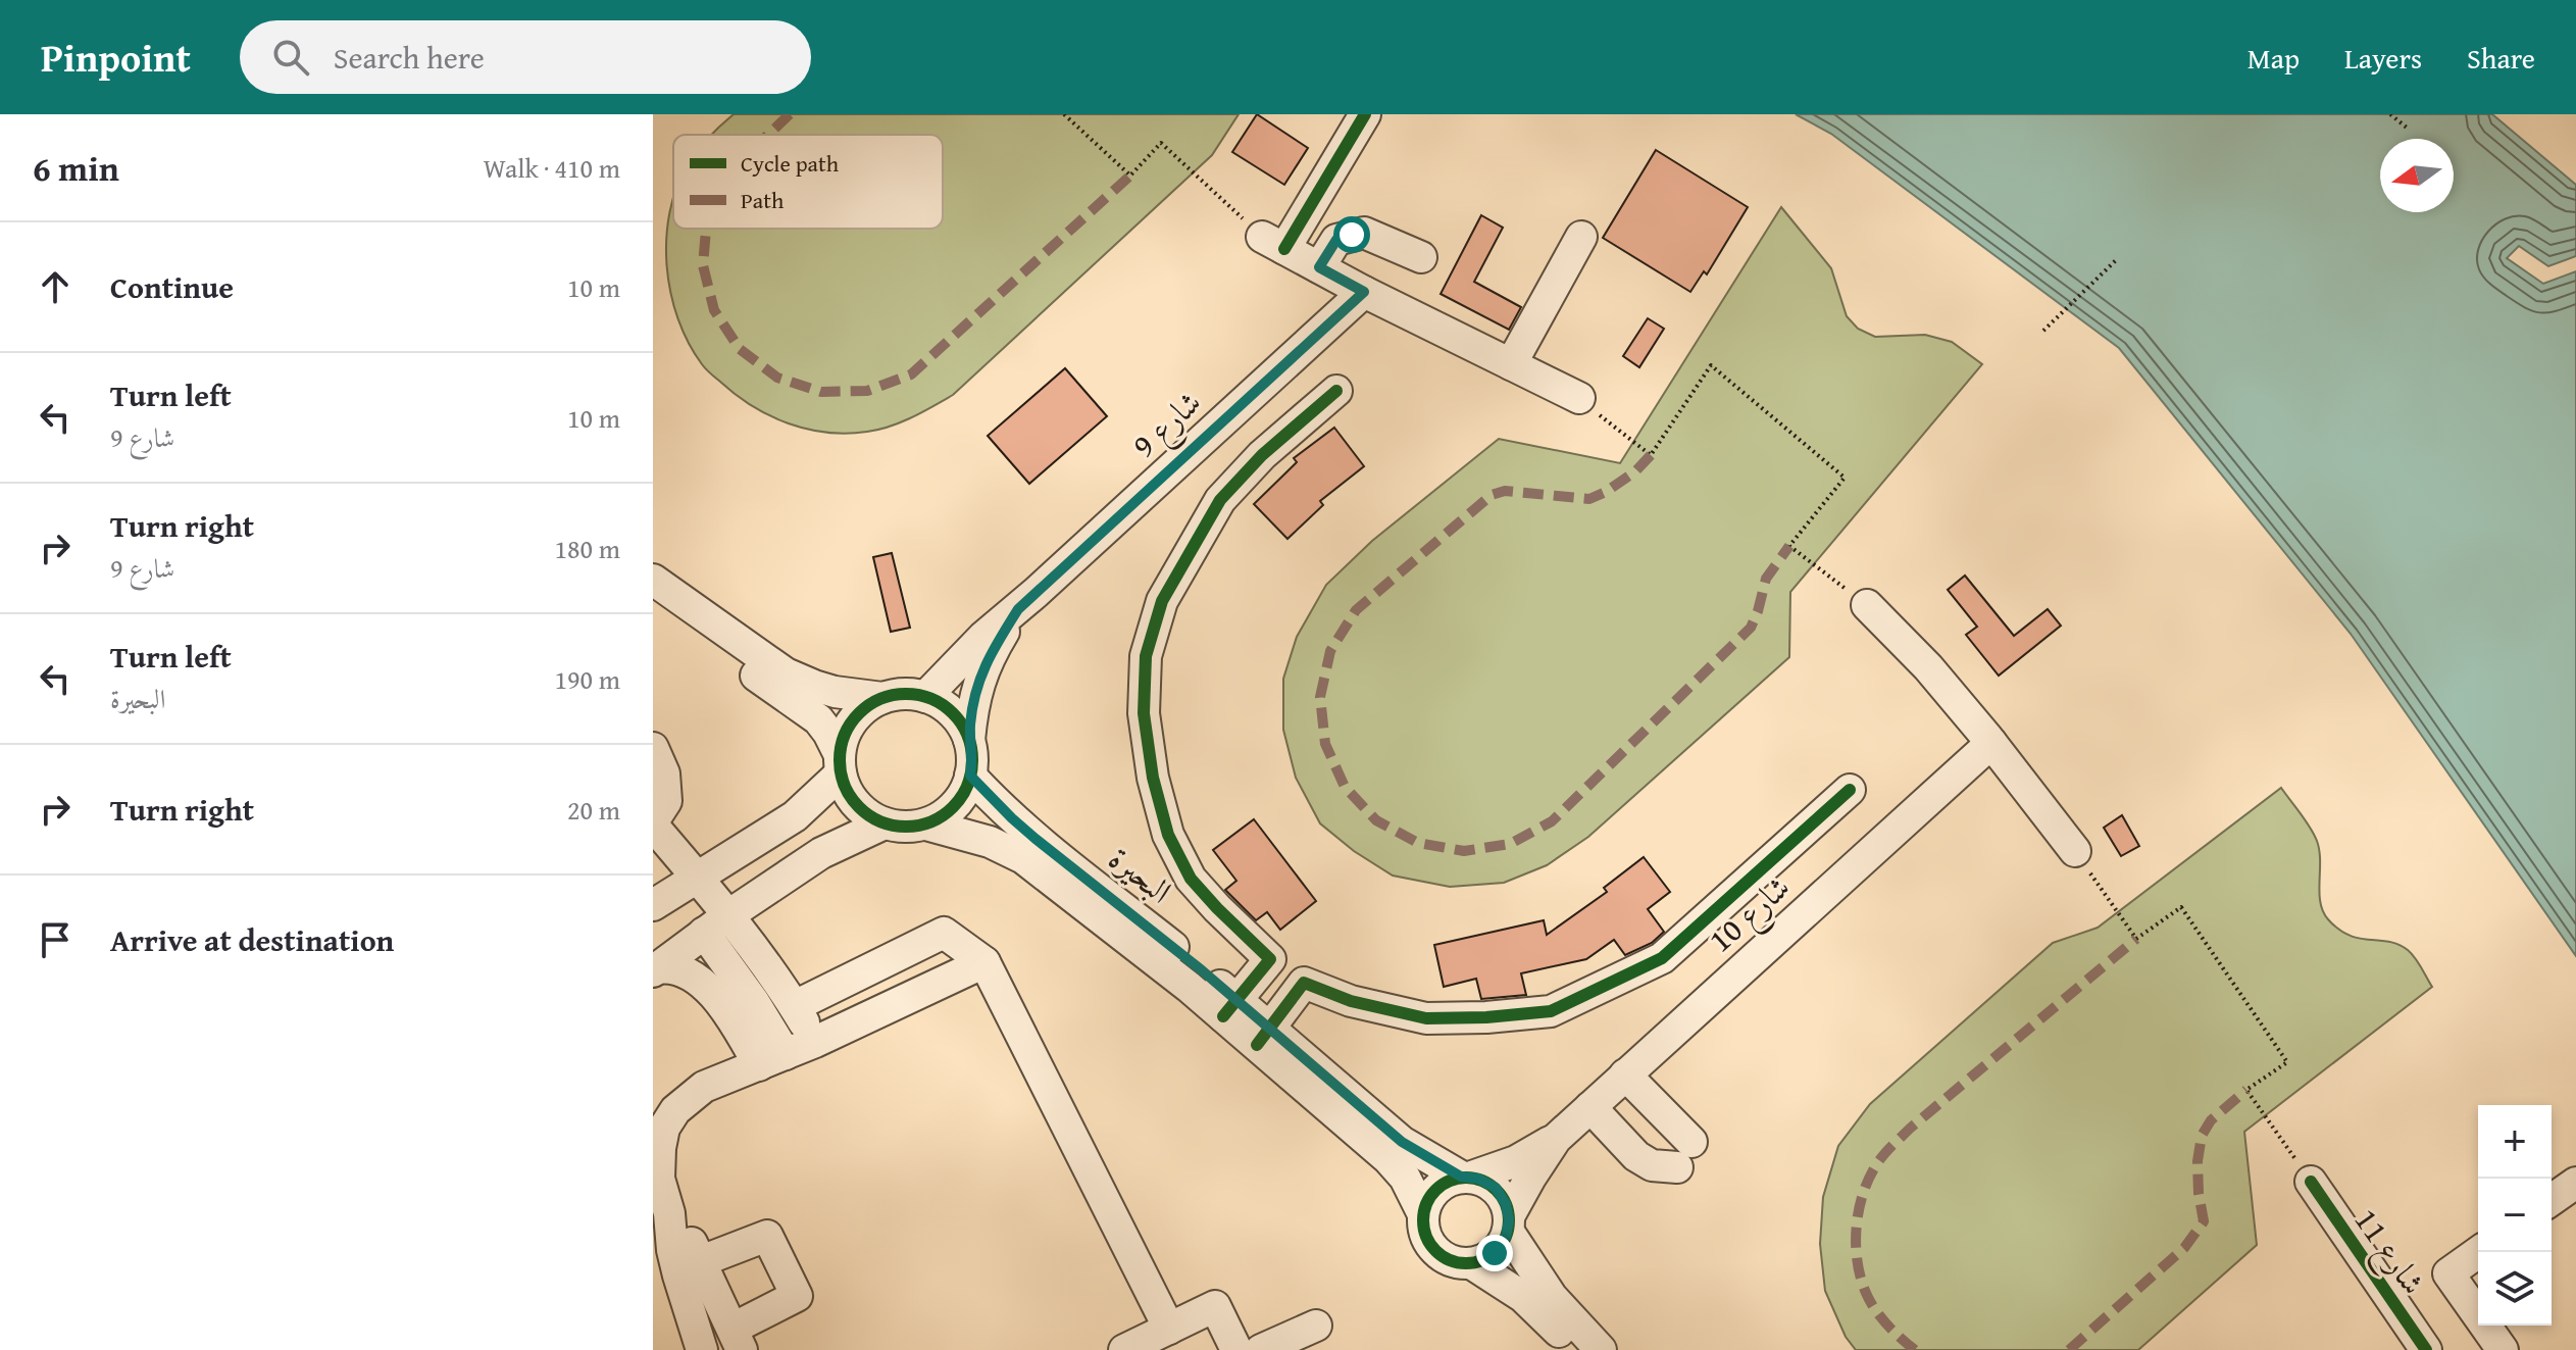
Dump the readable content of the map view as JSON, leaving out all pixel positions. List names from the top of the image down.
{
  "streets": {
    "street": [
      "شارع 9",
      "البحيرة",
      "شارع 10",
      "شارع 11"
    ]
  },
  "crossings": [
    ["شارع 9", "البحيرة"],
    ["البحيرة", "شارع 10"]
  ],
  "legend": ["Cycle path", "Path"],
  "north": "left",
  "page": {
    "header": "Pinpoint",
    "search": "Search here",
    "nav": ["Map", "Layers", "Share"],
    "heading": ["6 min", "Walk · 410 m"],
    "list": [
      ["Continue", "10 m"],
      ["Turn left", "شارع 9", "10 m"],
      ["Turn right", "شارع 9", "180 m"],
      ["Turn left", "البحيرة", "190 m"],
      ["Turn right", "20 m"],
      "Arrive at destination"
    ],
    "map_buttons": ["+", "−"]
  }
}
